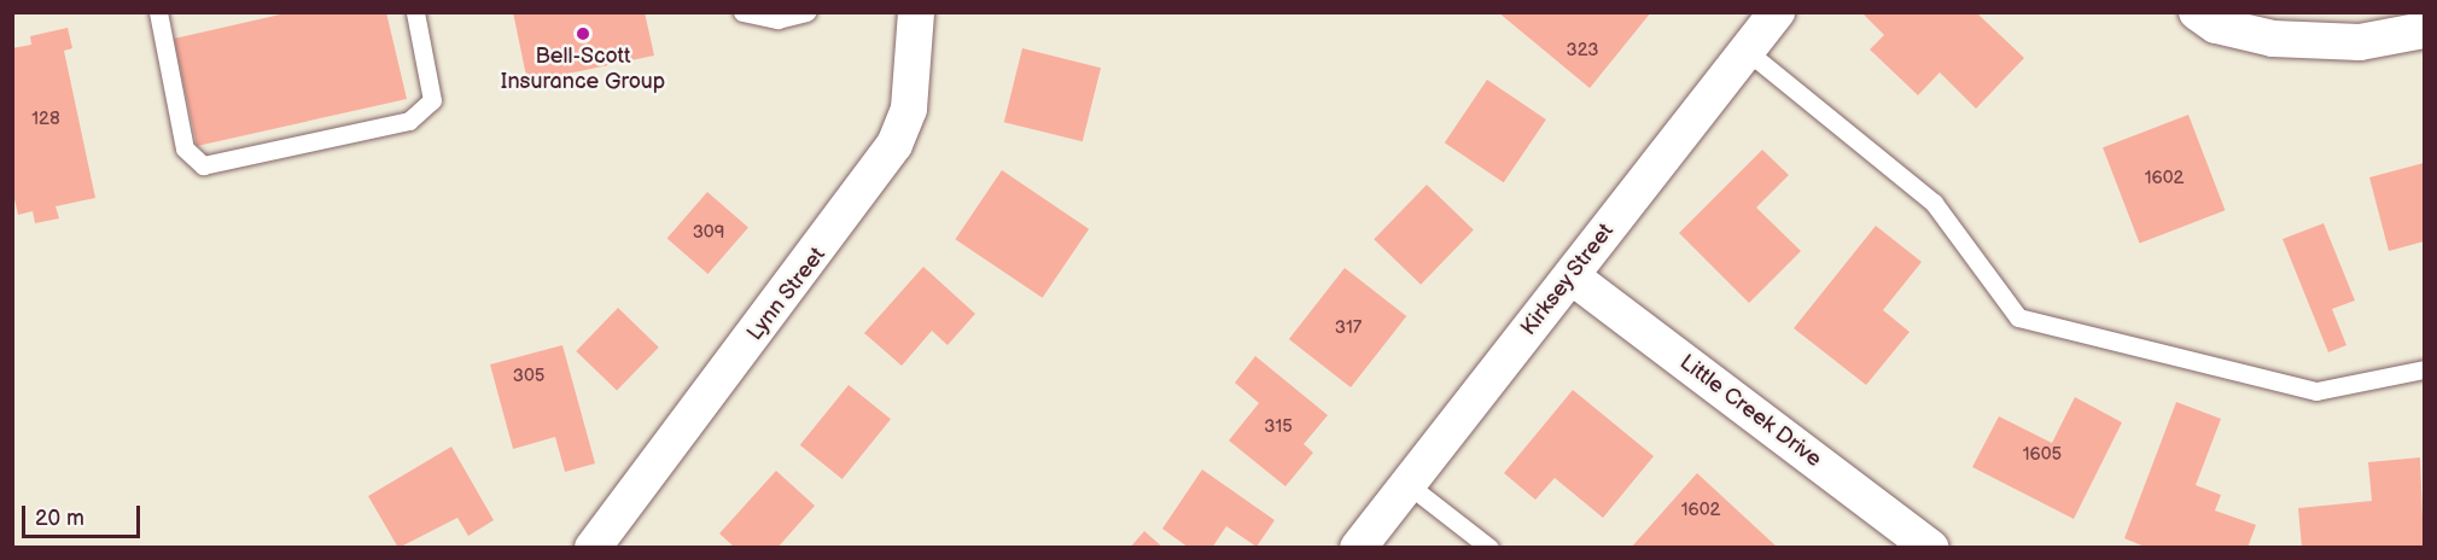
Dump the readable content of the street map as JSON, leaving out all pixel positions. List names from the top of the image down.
{
  "streets": {
    "street": ["Kirksey Street", "Lynn Street", "Little Creek Drive"]
  },
  "crossings": [
    ["Kirksey Street", "Little Creek Drive"]
  ],
  "places": ["Bell-Scott Insurance Group"],
  "house_numbers": [
    "323",
    "128",
    "1602",
    "309",
    "317",
    "305",
    "315",
    "1605",
    "1602"
  ],
  "scale_bar": "20 m"
}
